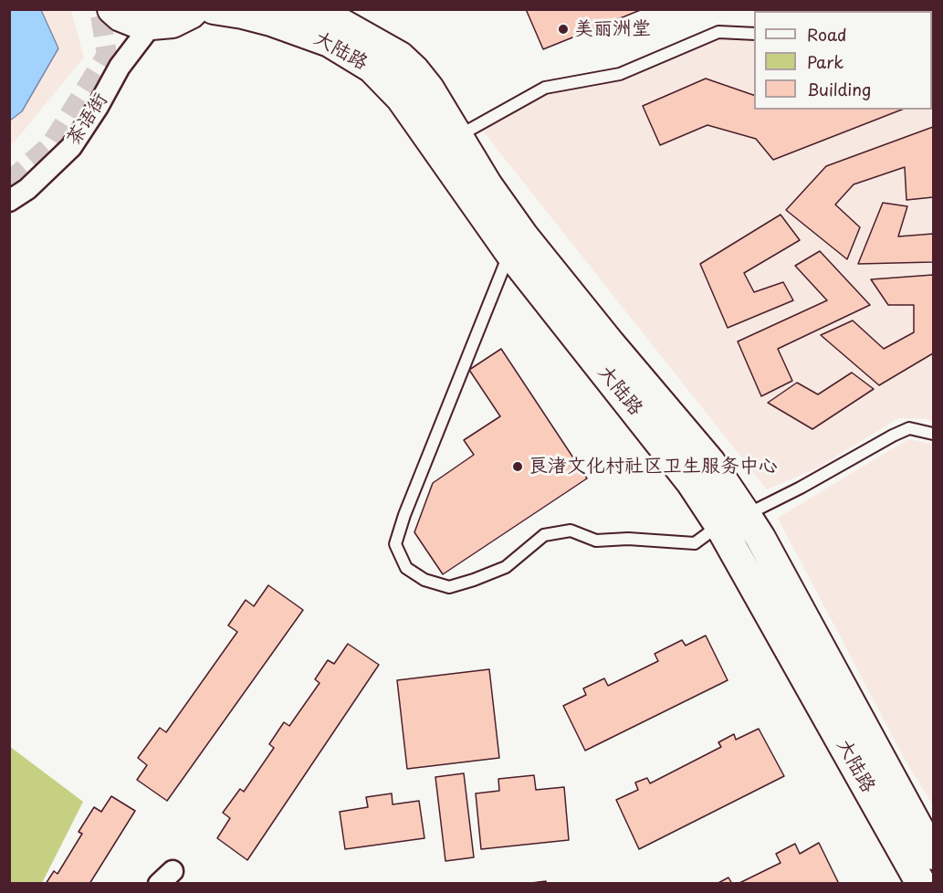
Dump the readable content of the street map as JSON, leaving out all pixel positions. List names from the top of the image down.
{
  "streets": {
    "main road": ["大陆路"],
    "street": ["茶语街"]
  },
  "places": ["美丽洲堂", "良渚文化村社区卫生服务中心"],
  "legend": ["Road", "Park", "Building"]
}
